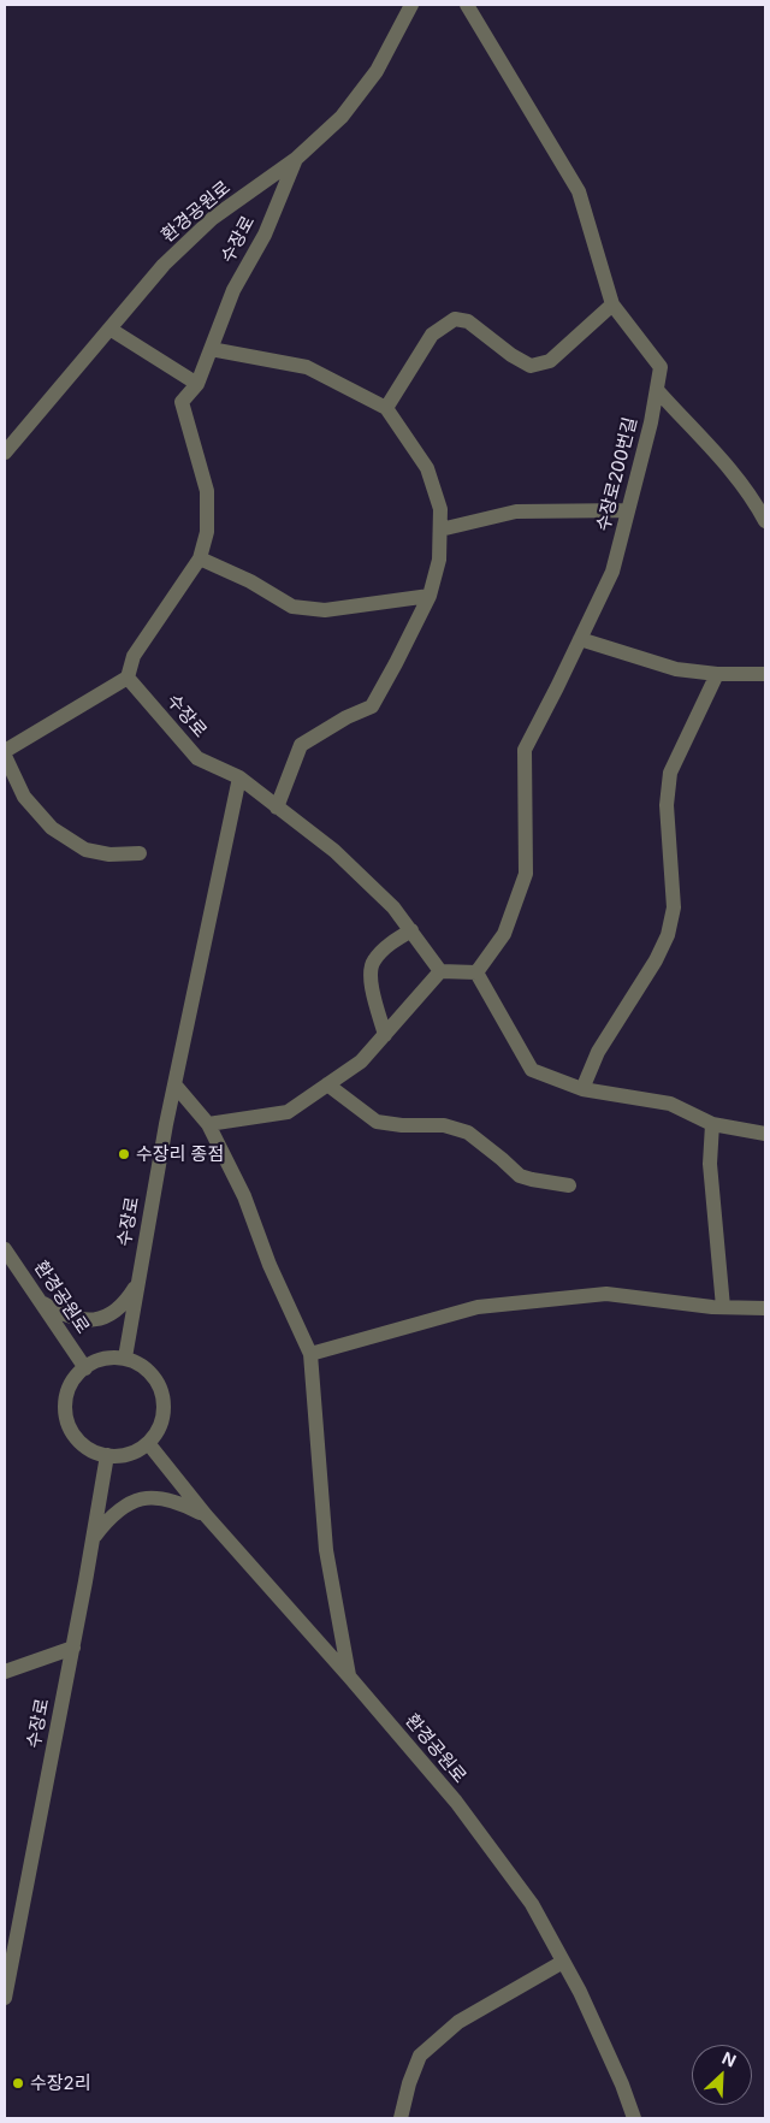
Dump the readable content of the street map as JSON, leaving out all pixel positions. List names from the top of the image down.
{
  "streets": {
    "street": ["환경공원로", "수장로", "수장로200번길"]
  },
  "crossings": [
    ["환경공원로", "수장로"]
  ],
  "places": ["수장리 종점", "수장2리"],
  "north": "top right"
}
